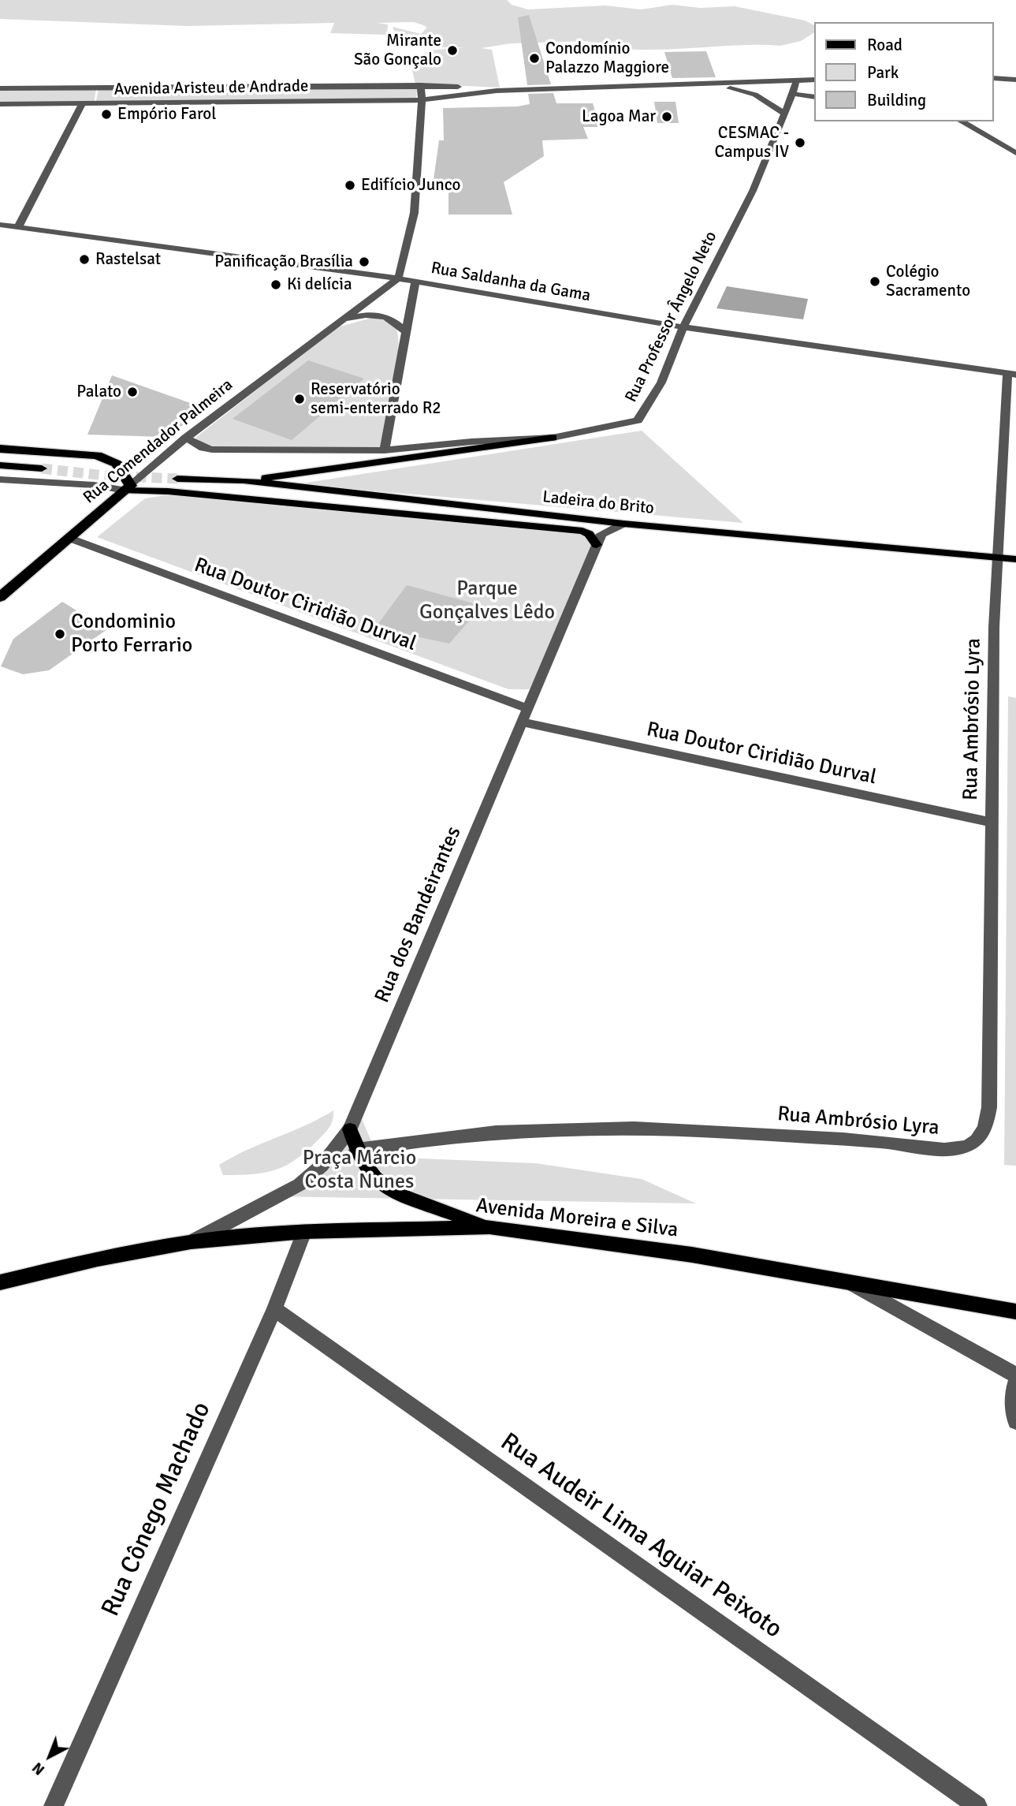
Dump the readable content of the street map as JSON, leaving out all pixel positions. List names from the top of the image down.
{
  "streets": {
    "highway": ["Rua Comendador Palmeira"],
    "main road": ["Ladeira do Brito", "Avenida Moreira e Silva"],
    "street": [
      "Avenida Aristeu de Andrade",
      "Rua Saldanha da Gama",
      "Rua Professor Ângelo Neto",
      "Rua Doutor Ciridião Durval",
      "Rua Ambrósio Lyra",
      "Rua dos Bandeirantes",
      "Rua Cônego Machado",
      "Rua Audeir Lima Aguiar Peixoto"
    ]
  },
  "crossings": [
    ["Rua Saldanha da Gama", "Rua Professor Ângelo Neto"],
    ["Rua Saldanha da Gama", "Rua Comendador Palmeira"],
    ["Rua Saldanha da Gama", "Rua Ambrósio Lyra"],
    ["Rua Professor Ângelo Neto", "Rua Comendador Palmeira"],
    ["Rua Comendador Palmeira", "Ladeira do Brito"],
    ["Rua Comendador Palmeira", "Rua Doutor Ciridião Durval"],
    ["Ladeira do Brito", "Rua Ambrósio Lyra"],
    ["Ladeira do Brito", "Rua dos Bandeirantes"],
    ["Rua Doutor Ciridião Durval", "Rua Ambrósio Lyra"],
    ["Rua Doutor Ciridião Durval", "Rua dos Bandeirantes"],
    ["Rua dos Bandeirantes", "Avenida Moreira e Silva"],
    ["Avenida Moreira e Silva", "Rua Cônego Machado"],
    ["Rua Cônego Machado", "Rua Audeir Lima Aguiar Peixoto"]
  ],
  "parks": ["Parque Gonçalves Lêdo", "Praça Márcio Costa Nunes"],
  "places": [
    "Mirante São Gonçalo",
    "Condomínio Palazzo Maggiore",
    "Empório Farol",
    "Lagoa Mar",
    "CESMAC - Campus IV",
    "Edifício Junco",
    "Rastelsat",
    "Panificação Brasília",
    "Colégio Sacramento",
    "Ki delícia",
    "Palato",
    "Reservatório semi-enterrado R2",
    "Condominio Porto Ferrario"
  ],
  "legend": ["Road", "Park", "Building"],
  "north": "bottom left"
}
